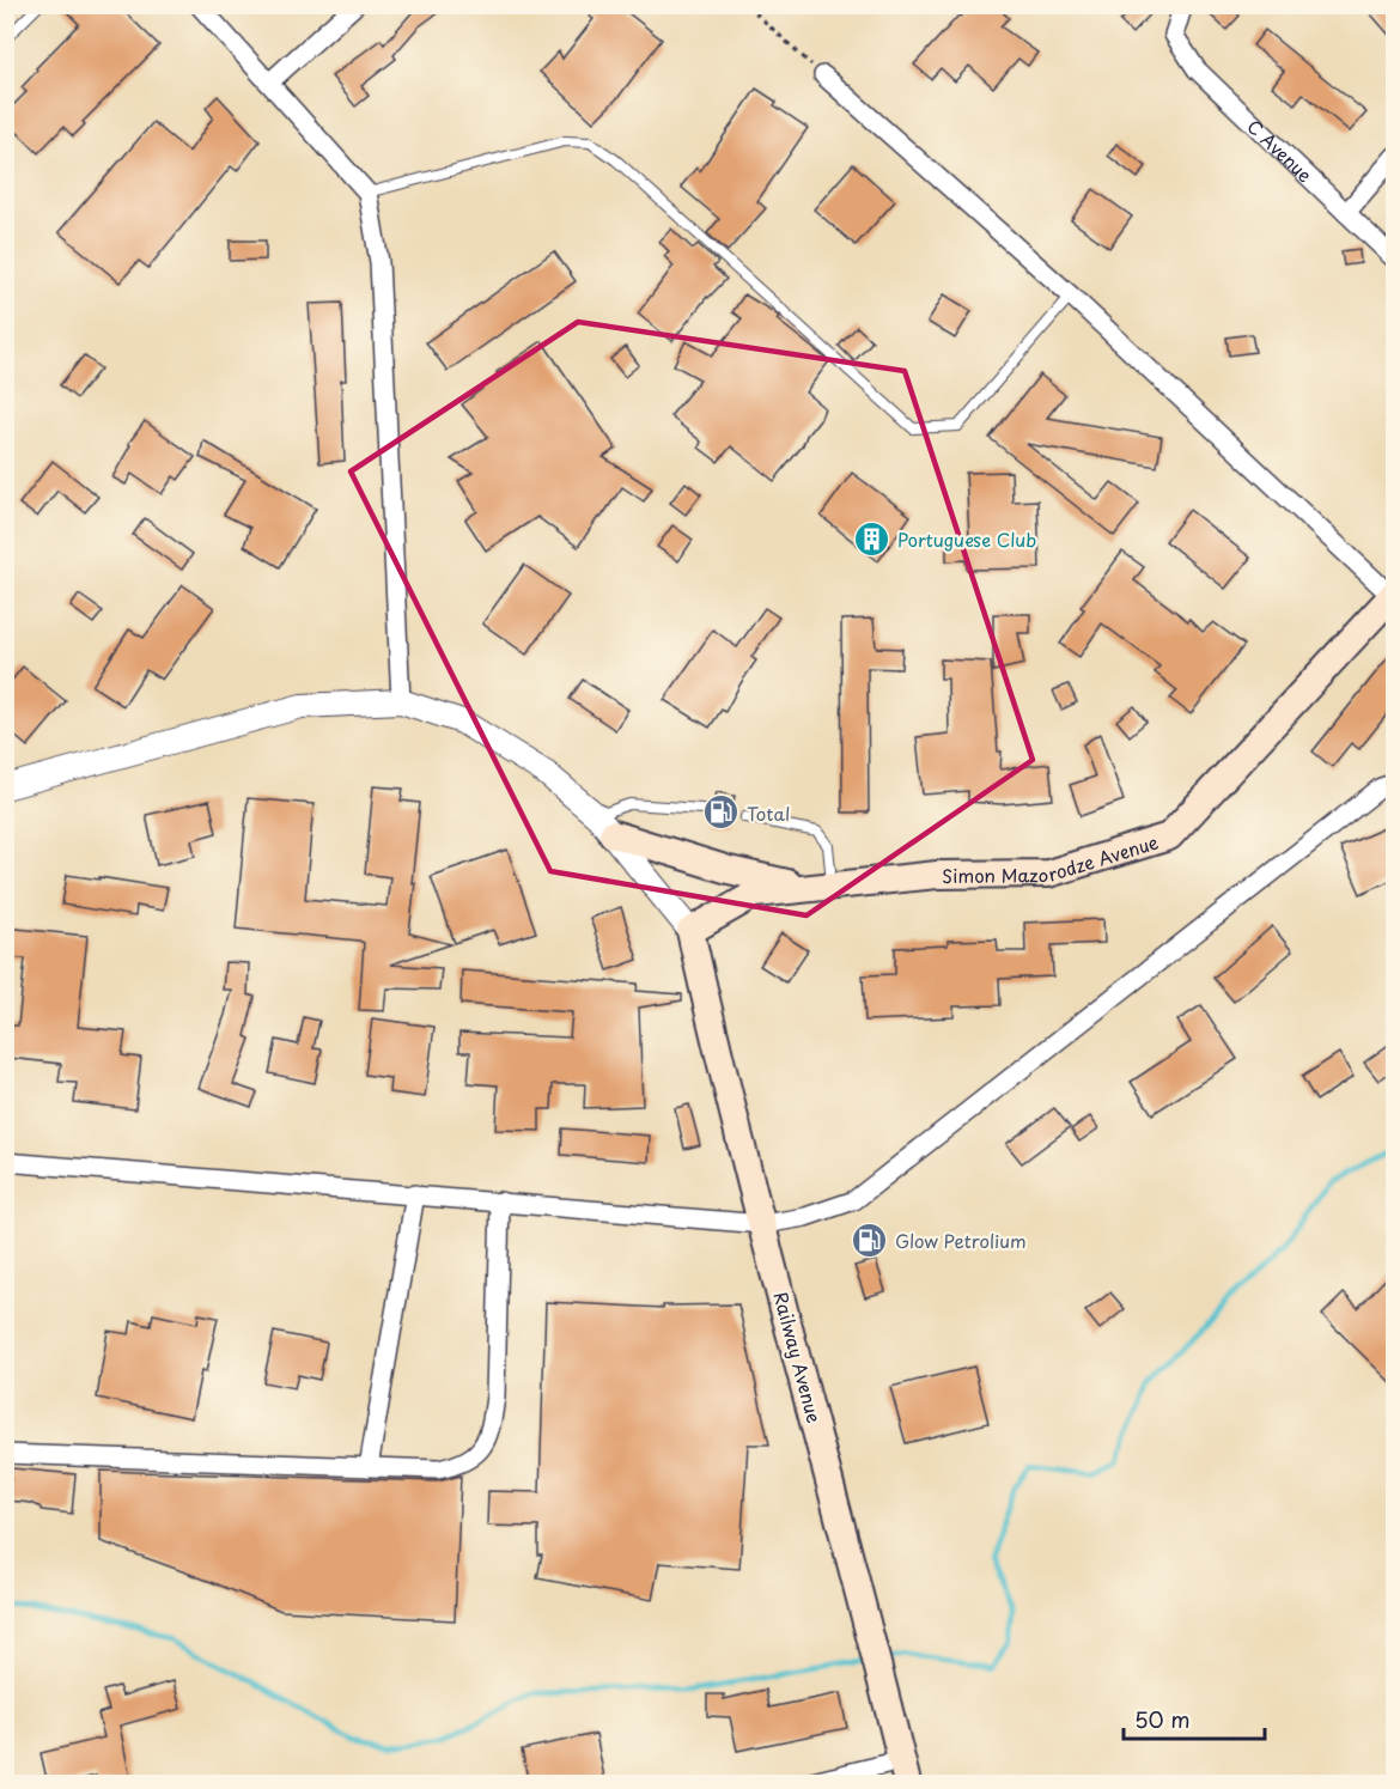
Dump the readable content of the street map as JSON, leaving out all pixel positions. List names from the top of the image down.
{
  "streets": {
    "main road": ["Simon Mazorodze Avenue", "Railway Avenue"],
    "street": ["C Avenue"]
  },
  "crossings": [
    ["Simon Mazorodze Avenue", "Railway Avenue"]
  ],
  "places": {
    "building": ["Portuguese Club"],
    "fuel station": ["Total", "Glow Petrolium"]
  },
  "scale_bar": "50 m"
}
